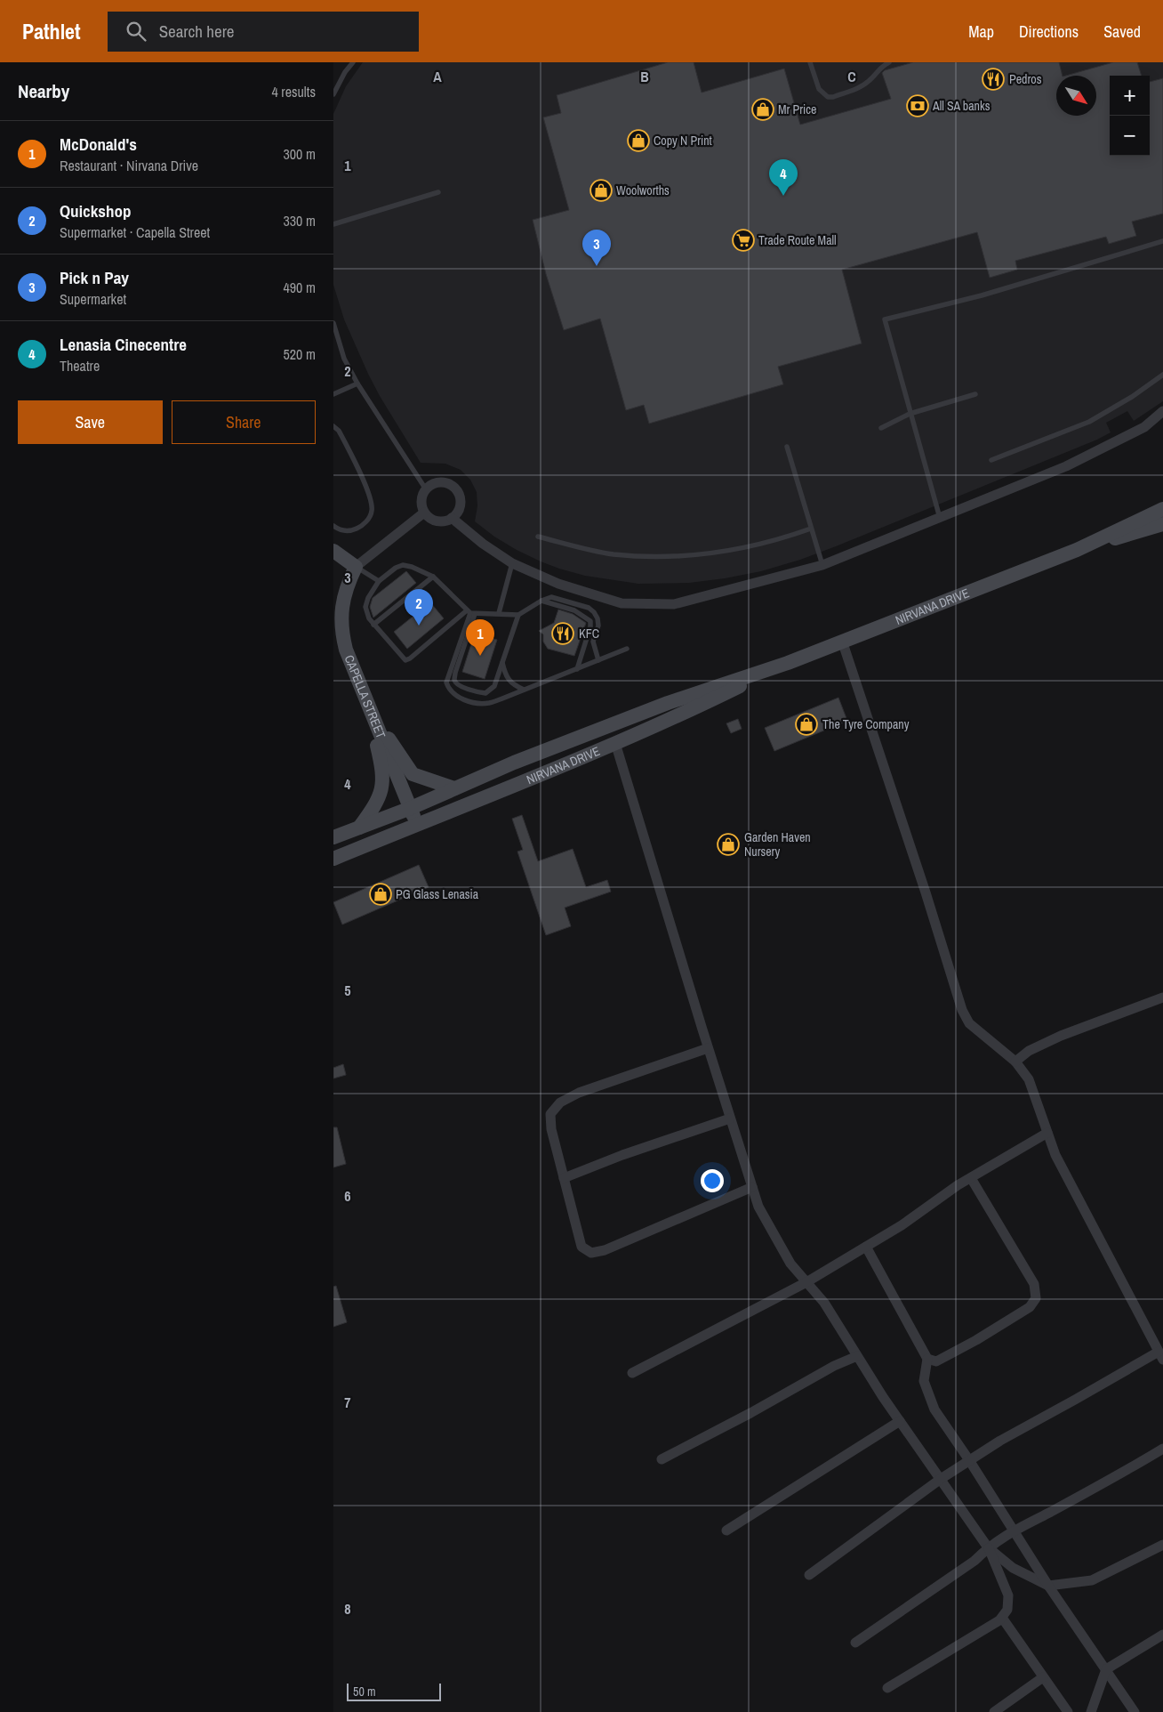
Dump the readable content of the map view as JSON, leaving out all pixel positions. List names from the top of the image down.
{
  "streets": {
    "main road": ["NIRVANA DRIVE", "CAPELLA STREET"]
  },
  "crossings": [
    ["NIRVANA DRIVE", "CAPELLA STREET"]
  ],
  "places": {
    "restaurant": ["Pedros", "KFC"],
    "bank": ["All SA banks"],
    "shop": [
      "Mr Price",
      "Copy N Print",
      "Woolworths",
      "The Tyre Company",
      "Garden Haven Nursery",
      "PG Glass Lenasia"
    ],
    "supermarket": ["Trade Route Mall"]
  },
  "scale_bar": "50 m",
  "north": "bottom right",
  "page": {
    "header": "Pathlet",
    "search": "Search here",
    "nav": ["Map", "Directions", "Saved"],
    "heading": ["Nearby", "4 results"],
    "map_buttons": ["+", "−"],
    "list": [
      {
        "mark": "1",
        "name": "McDonald's",
        "note": "Restaurant · Nirvana Drive",
        "value": "300 m"
      },
      {
        "mark": "2",
        "name": "Quickshop",
        "note": "Supermarket · Capella Street",
        "value": "330 m"
      },
      {
        "mark": "3",
        "name": "Pick n Pay",
        "note": "Supermarket",
        "value": "490 m"
      },
      {
        "mark": "4",
        "name": "Lenasia Cinecentre",
        "note": "Theatre",
        "value": "520 m"
      }
    ],
    "pins": [
      "4",
      "3",
      "2",
      "1"
    ],
    "buttons": ["Save", "Share"],
    "scale": "50 m"
  },
  "grid": {
    "columns": ["A", "B", "C"],
    "rows": [
      "1",
      "2",
      "3",
      "4",
      "5",
      "6",
      "7",
      "8"
    ]
  }
}
